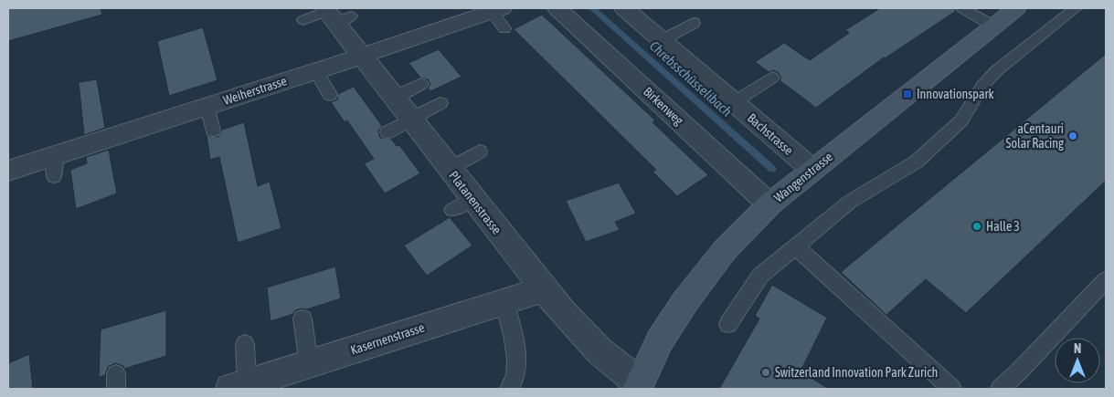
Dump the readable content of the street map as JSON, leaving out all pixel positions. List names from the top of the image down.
{
  "streets": {
    "main road": ["Wangenstrasse"],
    "street": [
      "Weiherstrasse",
      "Birkenweg",
      "Bachstrasse",
      "Platanenstrasse",
      "Kasernenstrasse"
    ]
  },
  "crossings": [
    ["Weiherstrasse", "Platanenstrasse"],
    ["Birkenweg", "Wangenstrasse"],
    ["Bachstrasse", "Wangenstrasse"],
    ["Wangenstrasse", "Platanenstrasse"],
    ["Platanenstrasse", "Kasernenstrasse"]
  ],
  "water": ["Chrebsschüsselibach"],
  "places": {
    "transit": ["Innovationspark"],
    "other": ["aCentauri Solar Racing", "Halle 3", "Switzerland Innovation Park Zurich"]
  },
  "north": "top"
}
